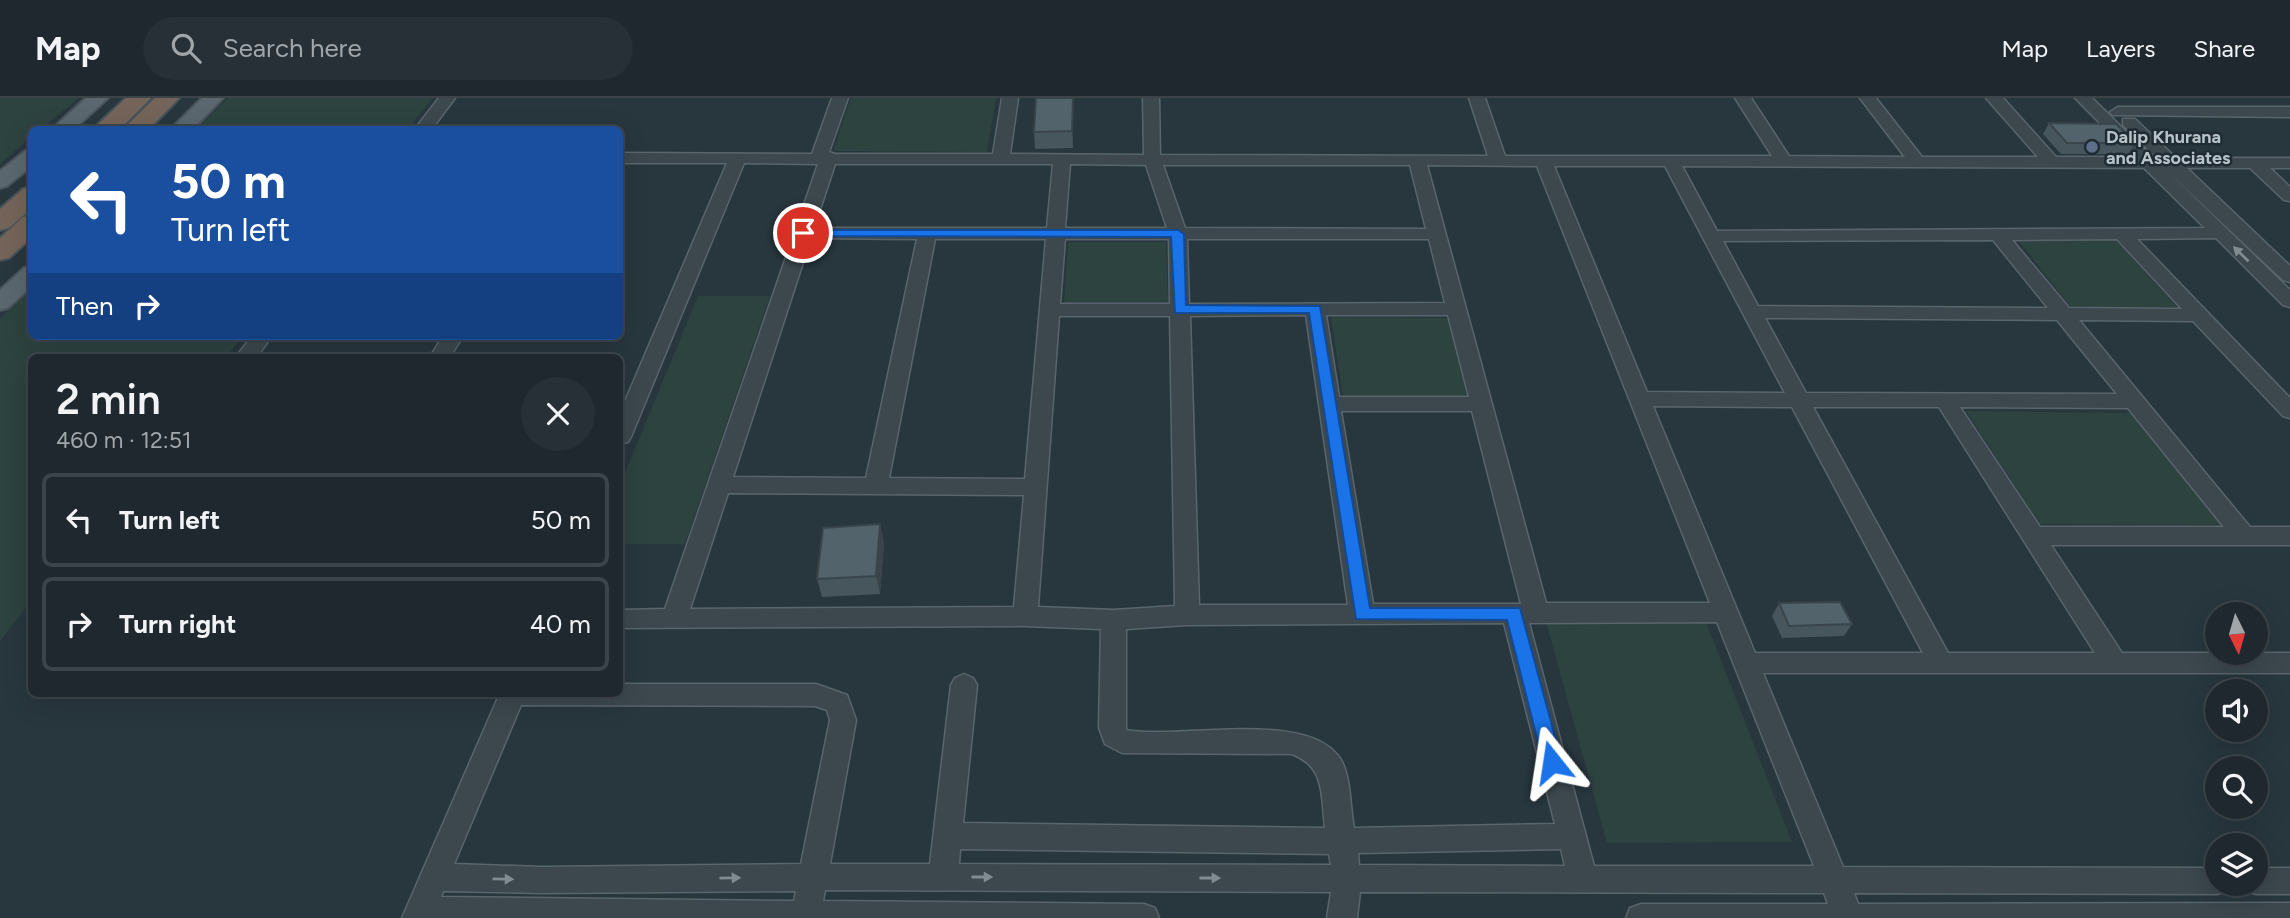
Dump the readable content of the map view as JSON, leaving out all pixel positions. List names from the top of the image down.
{
  "places": ["Dalip Khurana and Associates"],
  "north": "bottom",
  "page": {
    "header": "Map",
    "search": "Search here",
    "nav": ["Map", "Layers", "Share"],
    "turn": ["50 m", "Turn left"],
    "then": "Then",
    "heading": ["2 min", "460 m · 12:51"],
    "list": [
      {
        "name": "Turn left",
        "value": "50 m"
      },
      {
        "name": "Turn right",
        "value": "40 m"
      }
    ]
  }
}
